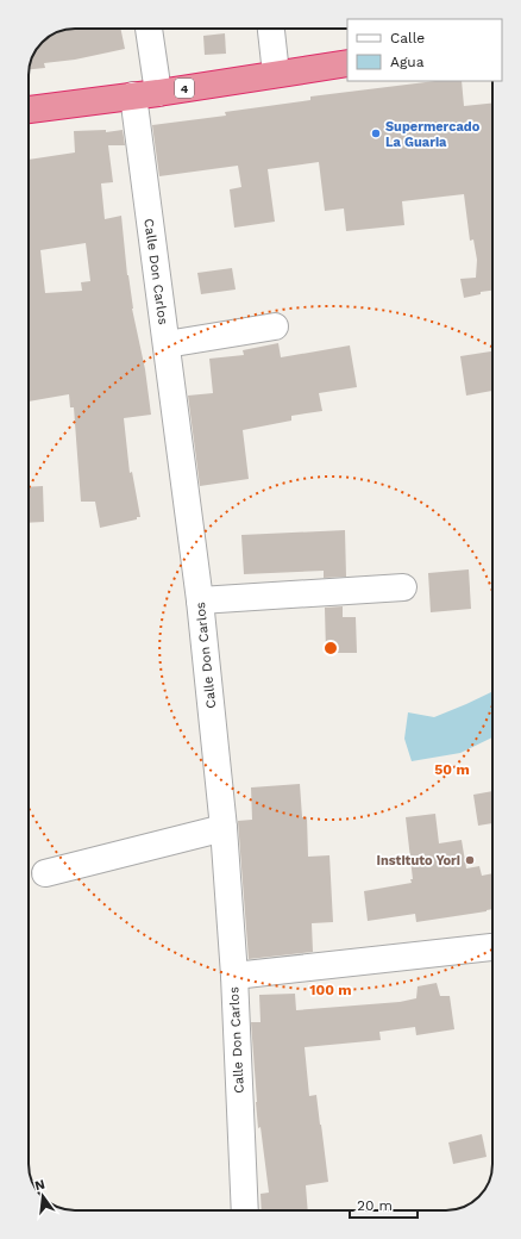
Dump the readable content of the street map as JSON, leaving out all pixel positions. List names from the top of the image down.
{
  "streets": {
    "highway": ["4"],
    "street": ["Calle Don Carlos"]
  },
  "crossings": [
    ["4", "Calle Don Carlos"]
  ],
  "places": ["Supermercado La Guaria", "Instituto Yori"],
  "legend": ["Calle", "Agua"],
  "scale_bar": "20 m",
  "north": "top",
  "rings": ["50 m", "100 m"]
}
